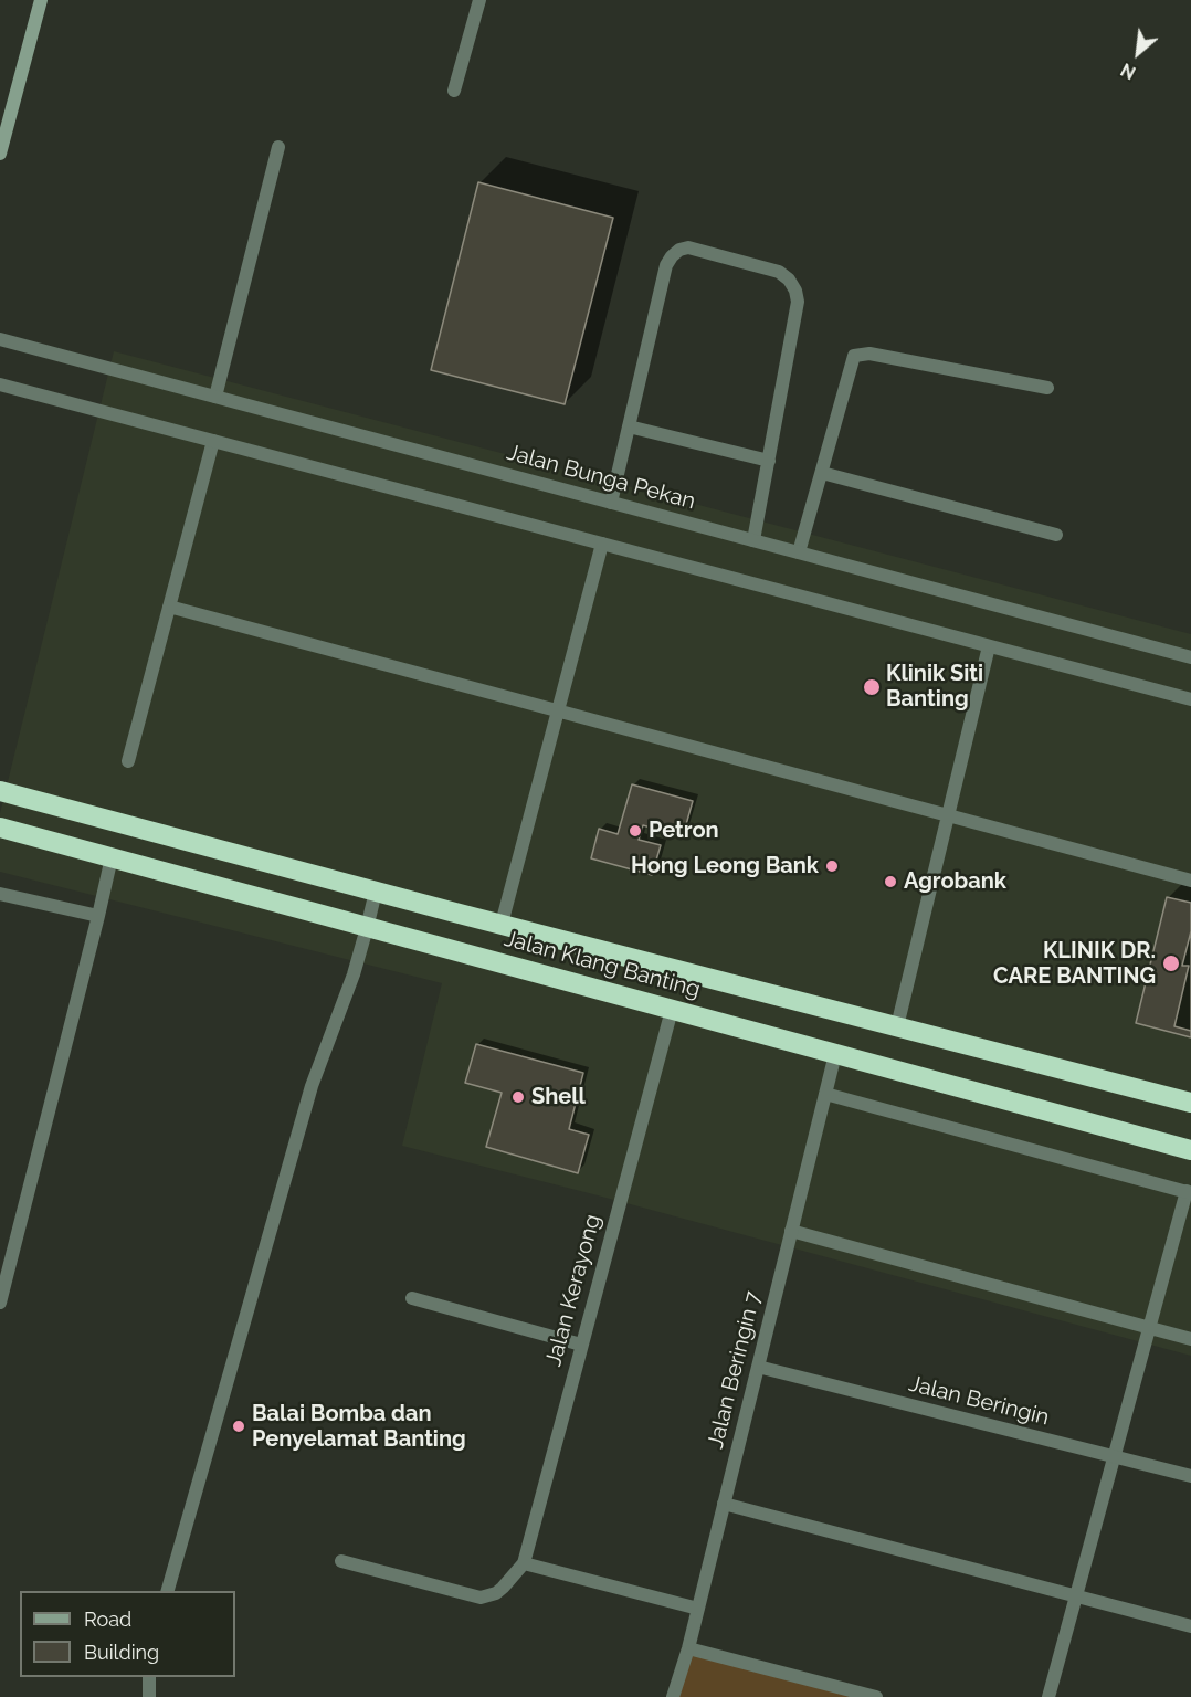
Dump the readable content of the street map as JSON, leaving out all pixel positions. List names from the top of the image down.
{
  "streets": {
    "highway": ["Jalan Klang Banting"],
    "street": [
      "Jalan Bunga Pekan",
      "Jalan Kerayong",
      "Jalan Beringin 7",
      "Jalan Beringin"
    ]
  },
  "crossings": [
    ["Jalan Klang Banting", "Jalan Kerayong"],
    ["Jalan Klang Banting", "Jalan Beringin 7"],
    ["Jalan Beringin 7", "Jalan Beringin"]
  ],
  "places": [
    "Klinik Siti Banting",
    "Petron",
    "Hong Leong Bank",
    "Agrobank",
    "KLINIK DR. CARE BANTING",
    "Shell",
    "Balai Bomba dan Penyelamat Banting"
  ],
  "legend": ["Road", "Building"],
  "north": "bottom left"
}
